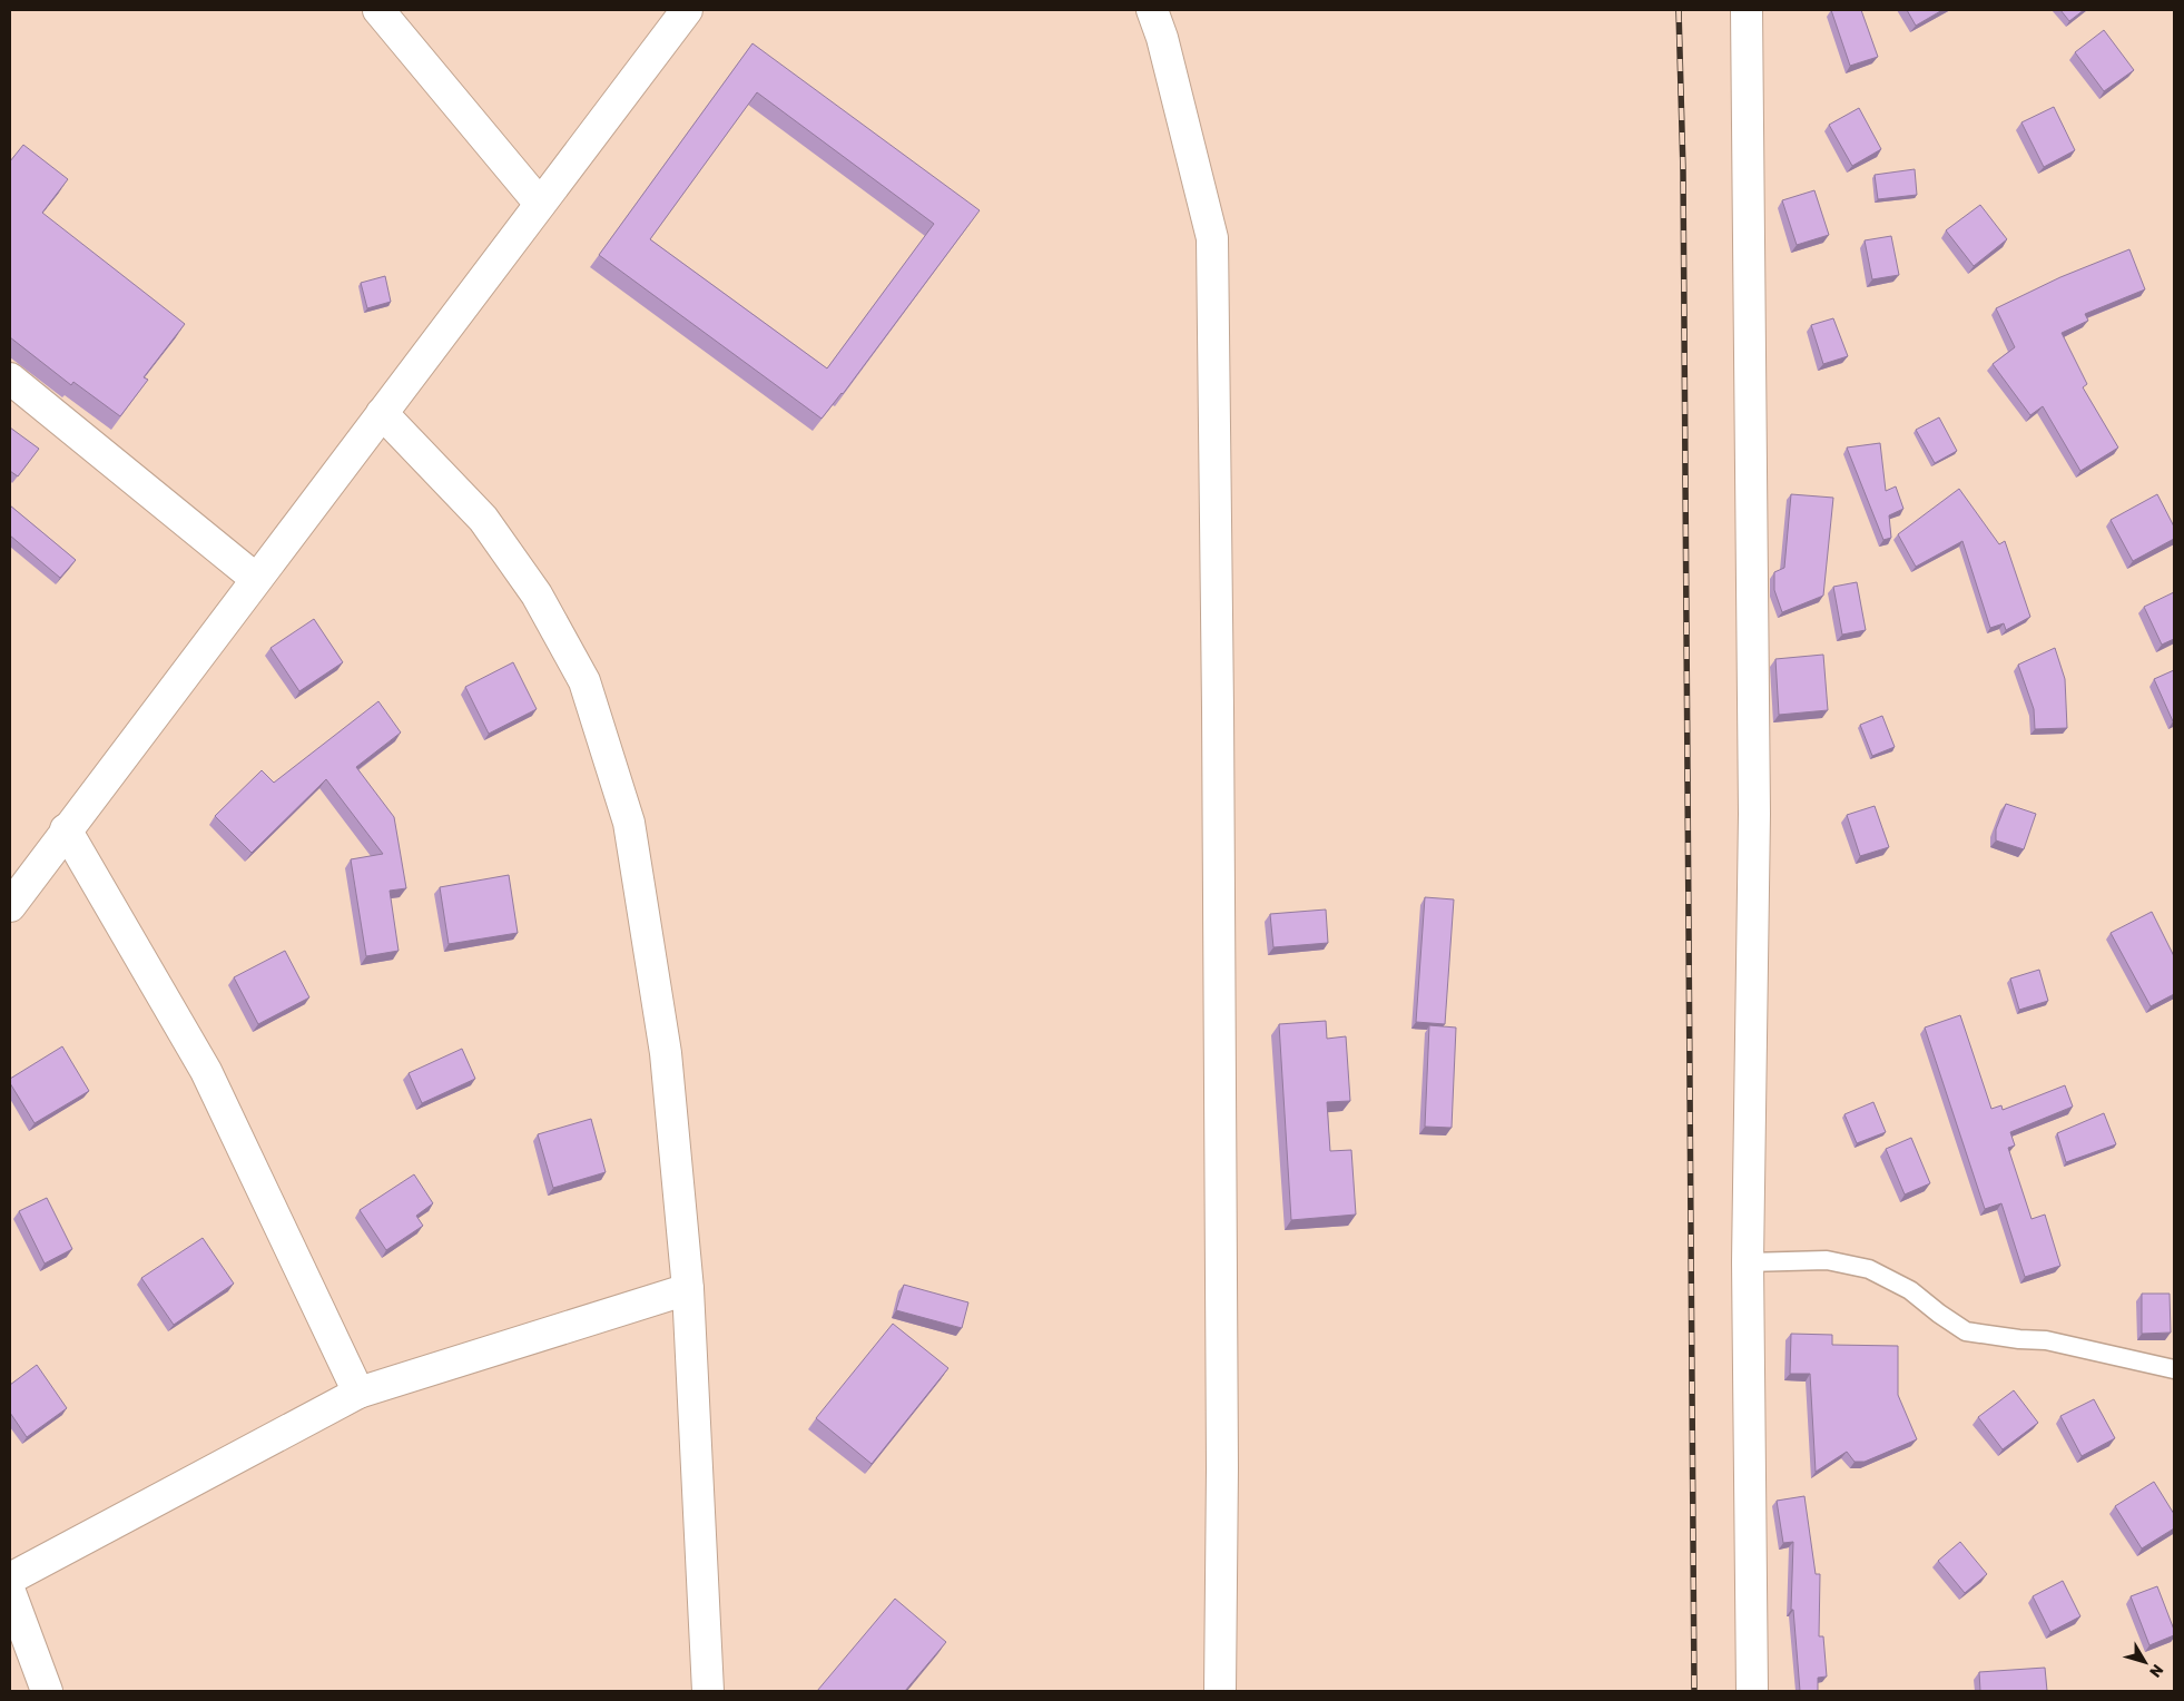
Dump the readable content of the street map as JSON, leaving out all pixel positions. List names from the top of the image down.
{
  "north": "bottom right"
}
